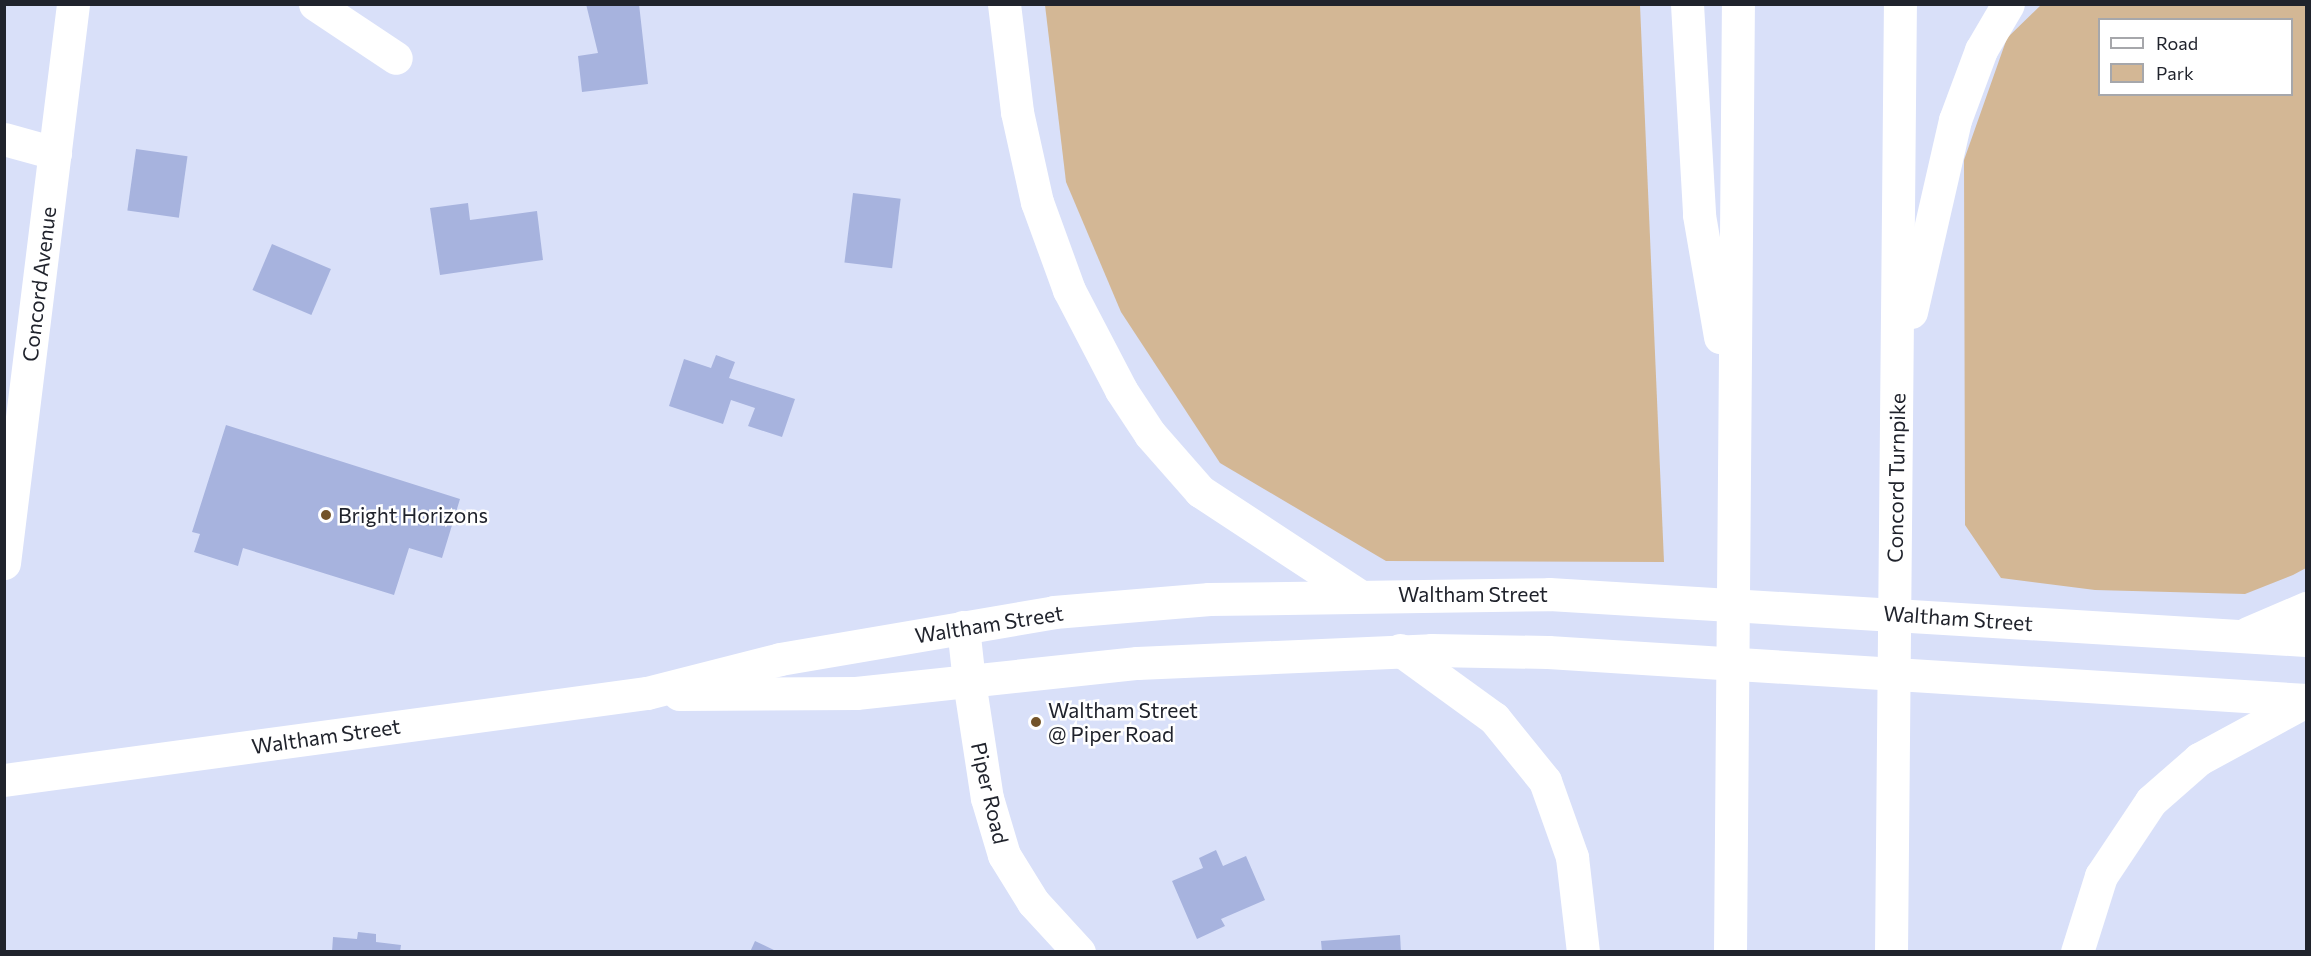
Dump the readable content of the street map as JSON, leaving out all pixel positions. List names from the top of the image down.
{
  "streets": {
    "main road": [
      "Concord Avenue",
      "Concord Turnpike",
      "Waltham Street",
      "Piper Road"
    ]
  },
  "crossings": [
    ["Waltham Street", "Piper Road"]
  ],
  "places": ["Bright Horizons", "Waltham Street @ Piper Road"],
  "legend": ["Road", "Park"]
}
